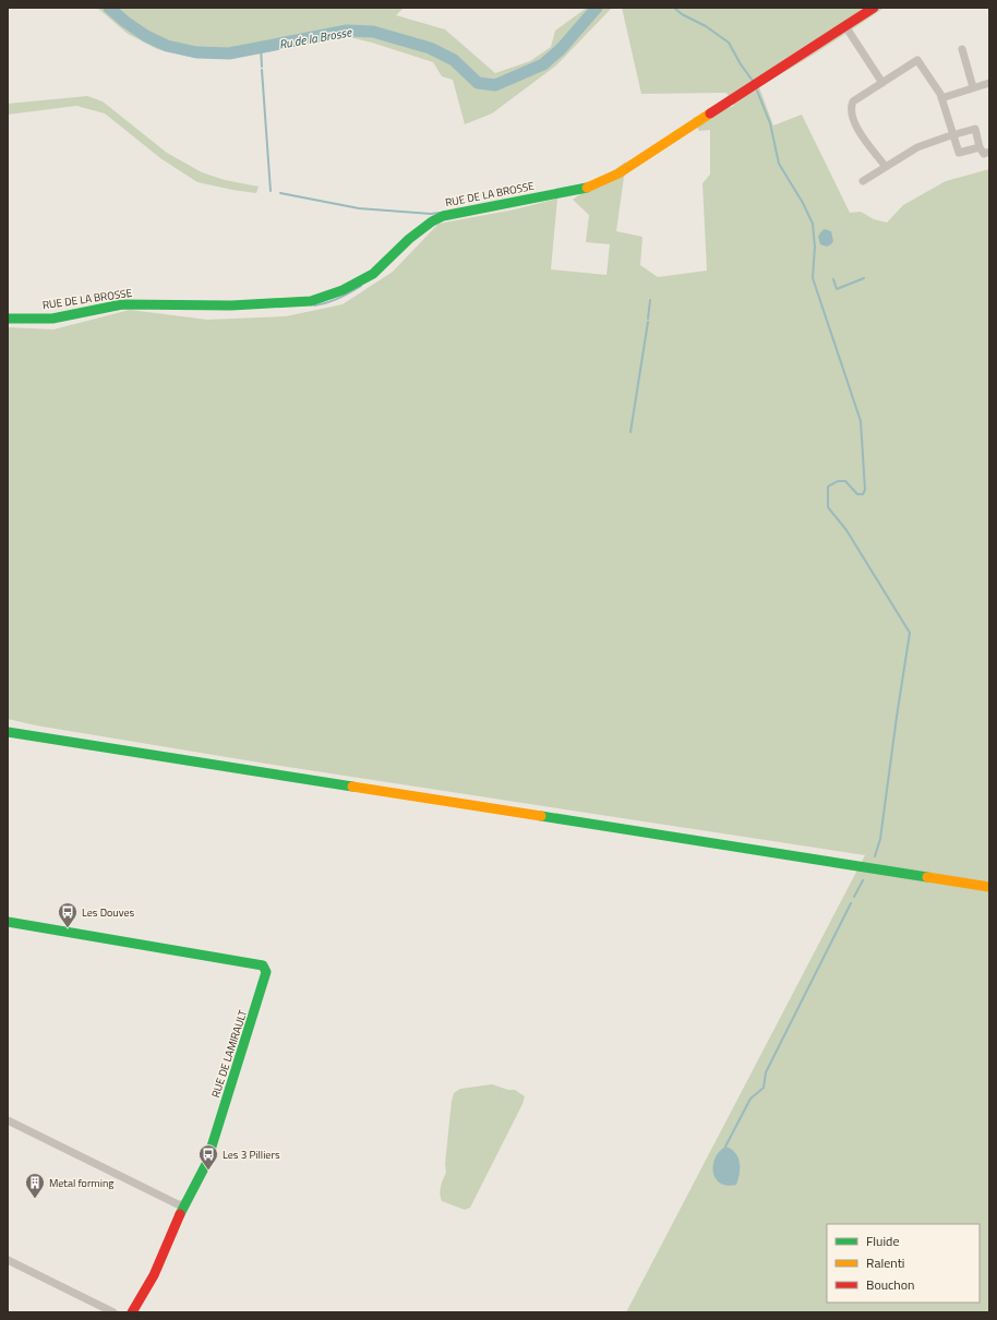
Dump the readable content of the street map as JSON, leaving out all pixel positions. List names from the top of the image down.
{
  "streets": {
    "street": ["RUE DE LA BROSSE", "RUE DE LAMIRAULT"]
  },
  "water": ["Ru de la Brosse"],
  "places": {
    "bus stop": ["Les Douves", "Les 3 Pilliers"],
    "building": ["Metal forming"]
  },
  "legend": ["Fluide", "Ralenti", "Bouchon"]
}
